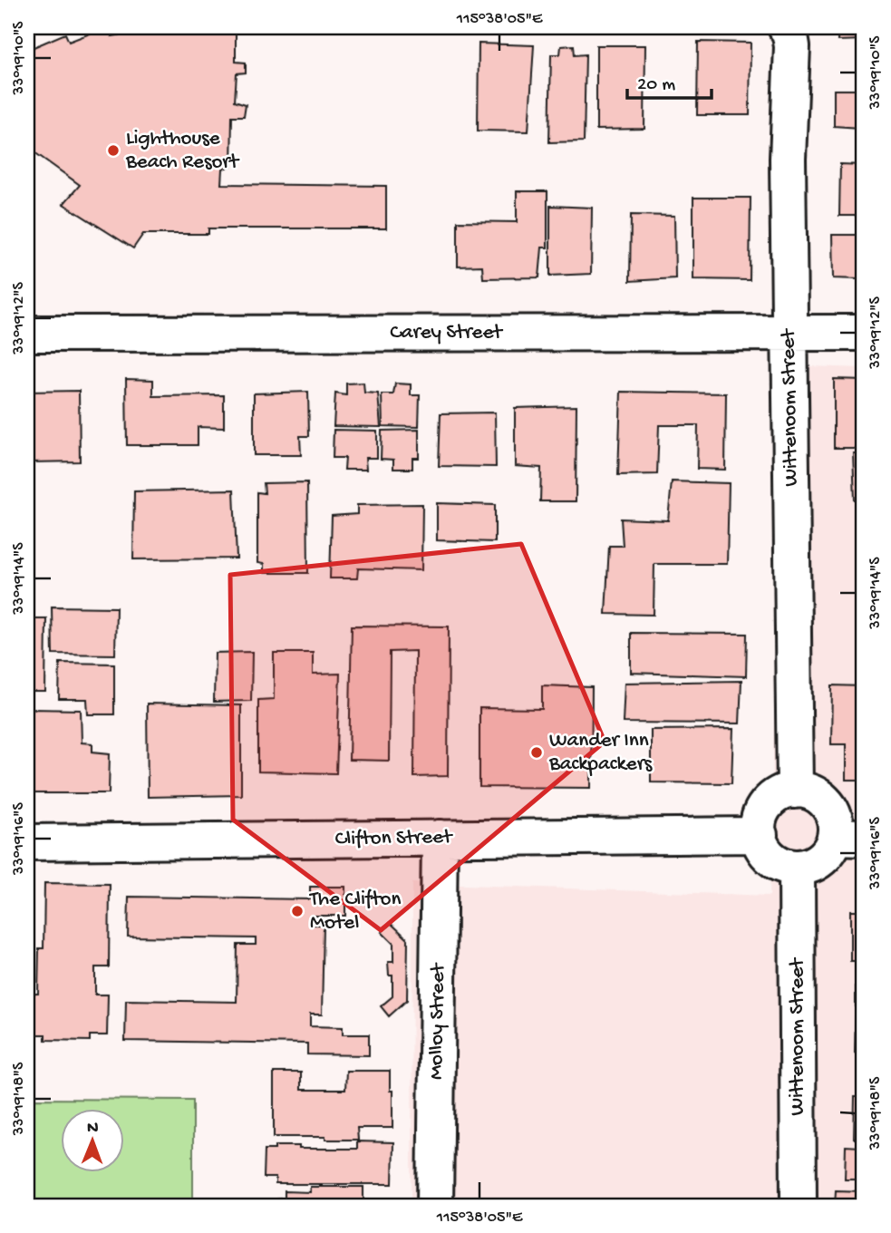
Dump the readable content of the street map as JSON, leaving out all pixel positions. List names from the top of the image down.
{
  "streets": {
    "street": [
      "Carey Street",
      "Wittenoom Street",
      "Clifton Street",
      "Molloy Street"
    ]
  },
  "crossings": [
    ["Carey Street", "Wittenoom Street"],
    ["Wittenoom Street", "Clifton Street"],
    ["Clifton Street", "Molloy Street"]
  ],
  "places": ["Lighthouse Beach Resort", "Wander Inn Backpackers", "The Clifton Motel"],
  "scale_bar": "20 m",
  "north": "top",
  "coordinates": [
    "115°38'05\"E",
    "33°19'10\"S",
    "33°19'12\"S",
    "33°19'14\"S",
    "33°19'16\"S",
    "33°19'18\"S"
  ]
}
